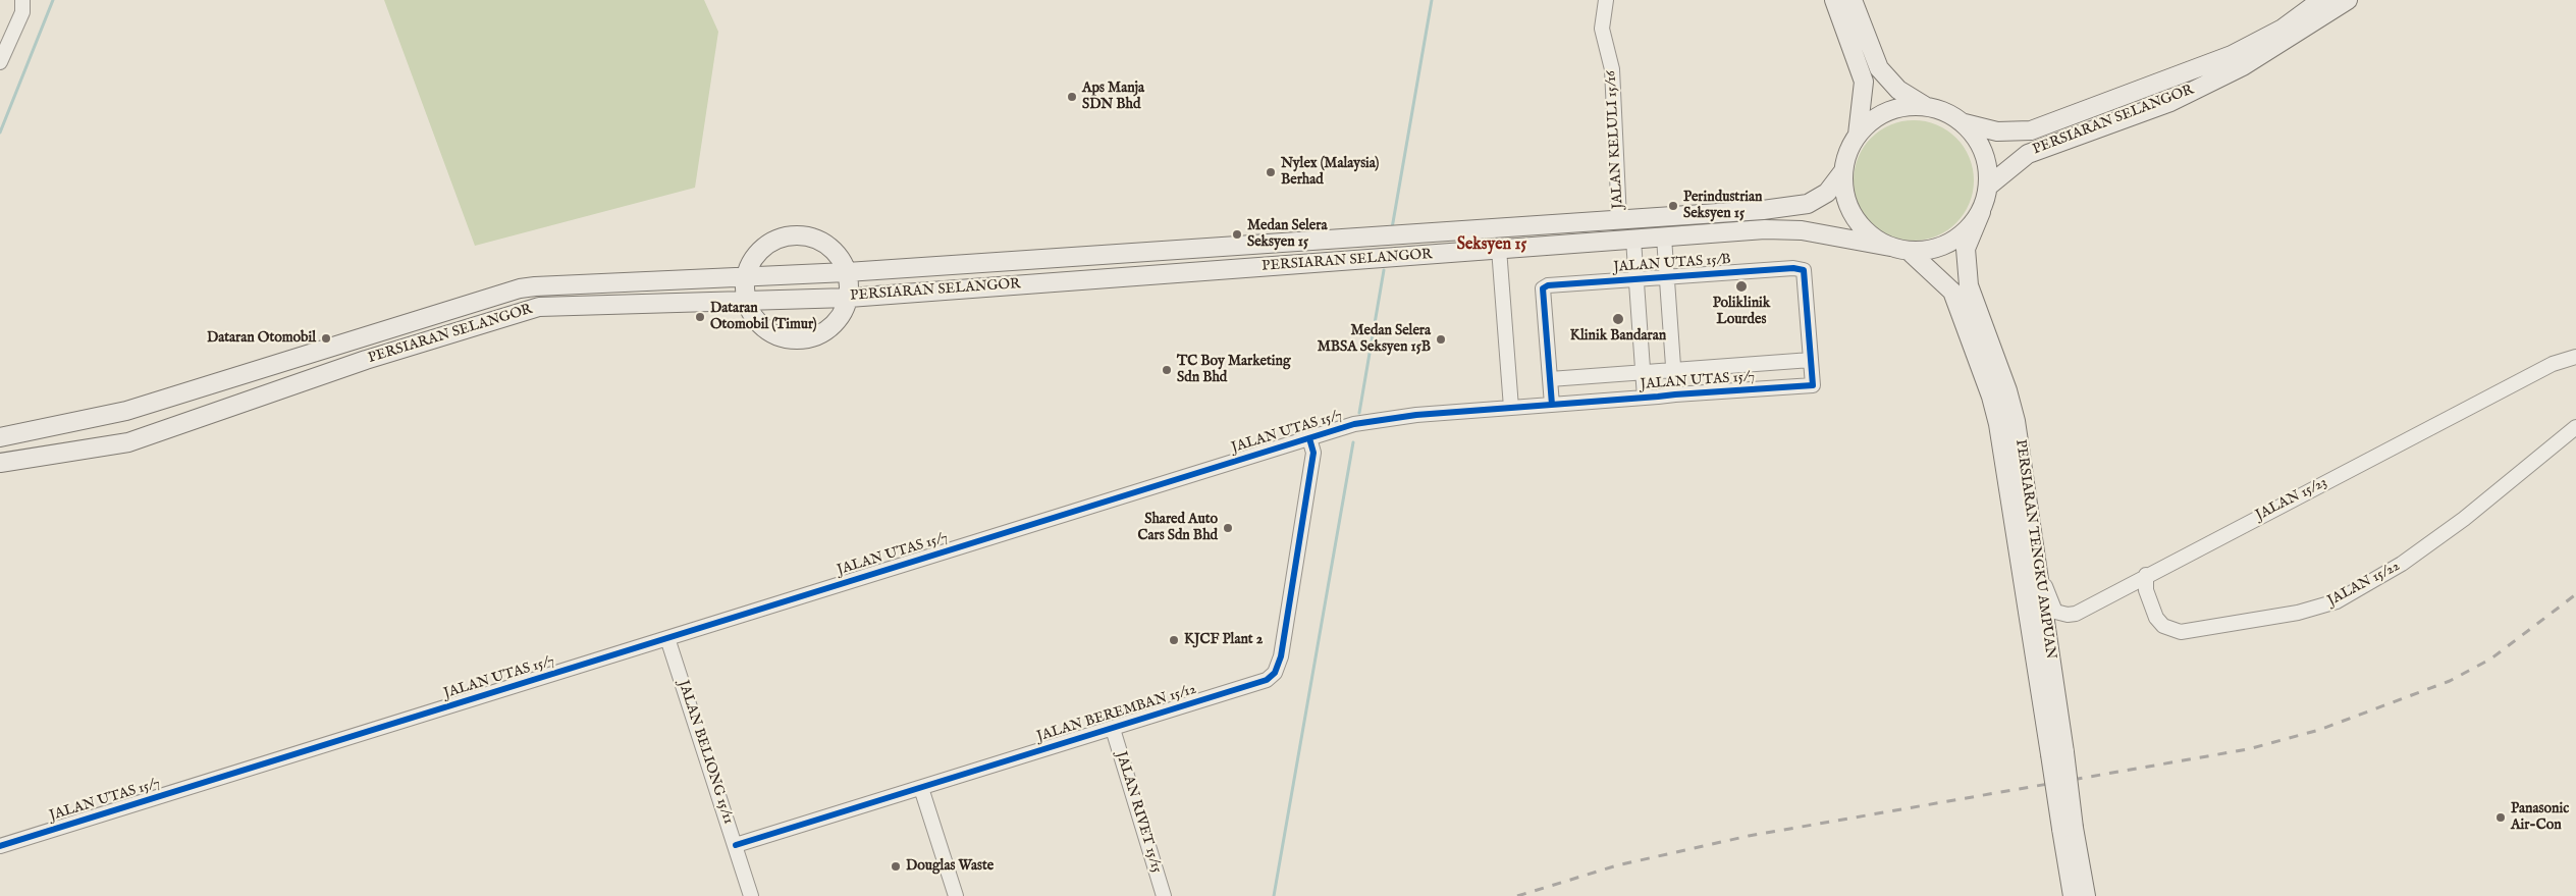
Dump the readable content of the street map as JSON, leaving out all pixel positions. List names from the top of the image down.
{
  "streets": {
    "main road": ["PERSIARAN SELANGOR", "PERSIARAN TENGKU AMPUAN"],
    "street": [
      "JALAN KELULI 15/16",
      "JALAN UTAS 15/B",
      "JALAN UTAS 15/7",
      "JALAN 15/23",
      "JALAN 15/22",
      "JALAN BEREMBAN 15/12",
      "JALAN BELIONG 15/11",
      "JALAN RIVET 15/15"
    ]
  },
  "crossings": [
    ["PERSIARAN SELANGOR", "JALAN KELULI 15/16"],
    ["PERSIARAN SELANGOR", "PERSIARAN TENGKU AMPUAN"],
    ["JALAN UTAS 15/B", "JALAN UTAS 15/7"],
    ["JALAN UTAS 15/7", "JALAN BEREMBAN 15/12"],
    ["JALAN UTAS 15/7", "JALAN BELIONG 15/11"],
    ["JALAN 15/23", "PERSIARAN TENGKU AMPUAN"],
    ["JALAN 15/23", "JALAN 15/22"],
    ["JALAN BEREMBAN 15/12", "JALAN BELIONG 15/11"],
    ["JALAN BEREMBAN 15/12", "JALAN RIVET 15/15"]
  ],
  "districts": ["Seksyen 15"],
  "places": [
    "Aps Manja SDN Bhd",
    "Nylex (Malaysia) Berhad",
    "Perindustrian Seksyen 15",
    "Medan Selera Seksyen 15",
    "Poliklinik Lourdes",
    "Dataran Otomobil (Timur)",
    "Klinik Bandaran",
    "Dataran Otomobil",
    "Medan Selera MBSA Seksyen 15B",
    "TC Boy Marketing Sdn Bhd",
    "Shared Auto Cars Sdn Bhd",
    "KJCF Plant 2",
    "Panasonic Air-Con",
    "Douglas Waste"
  ]
}
